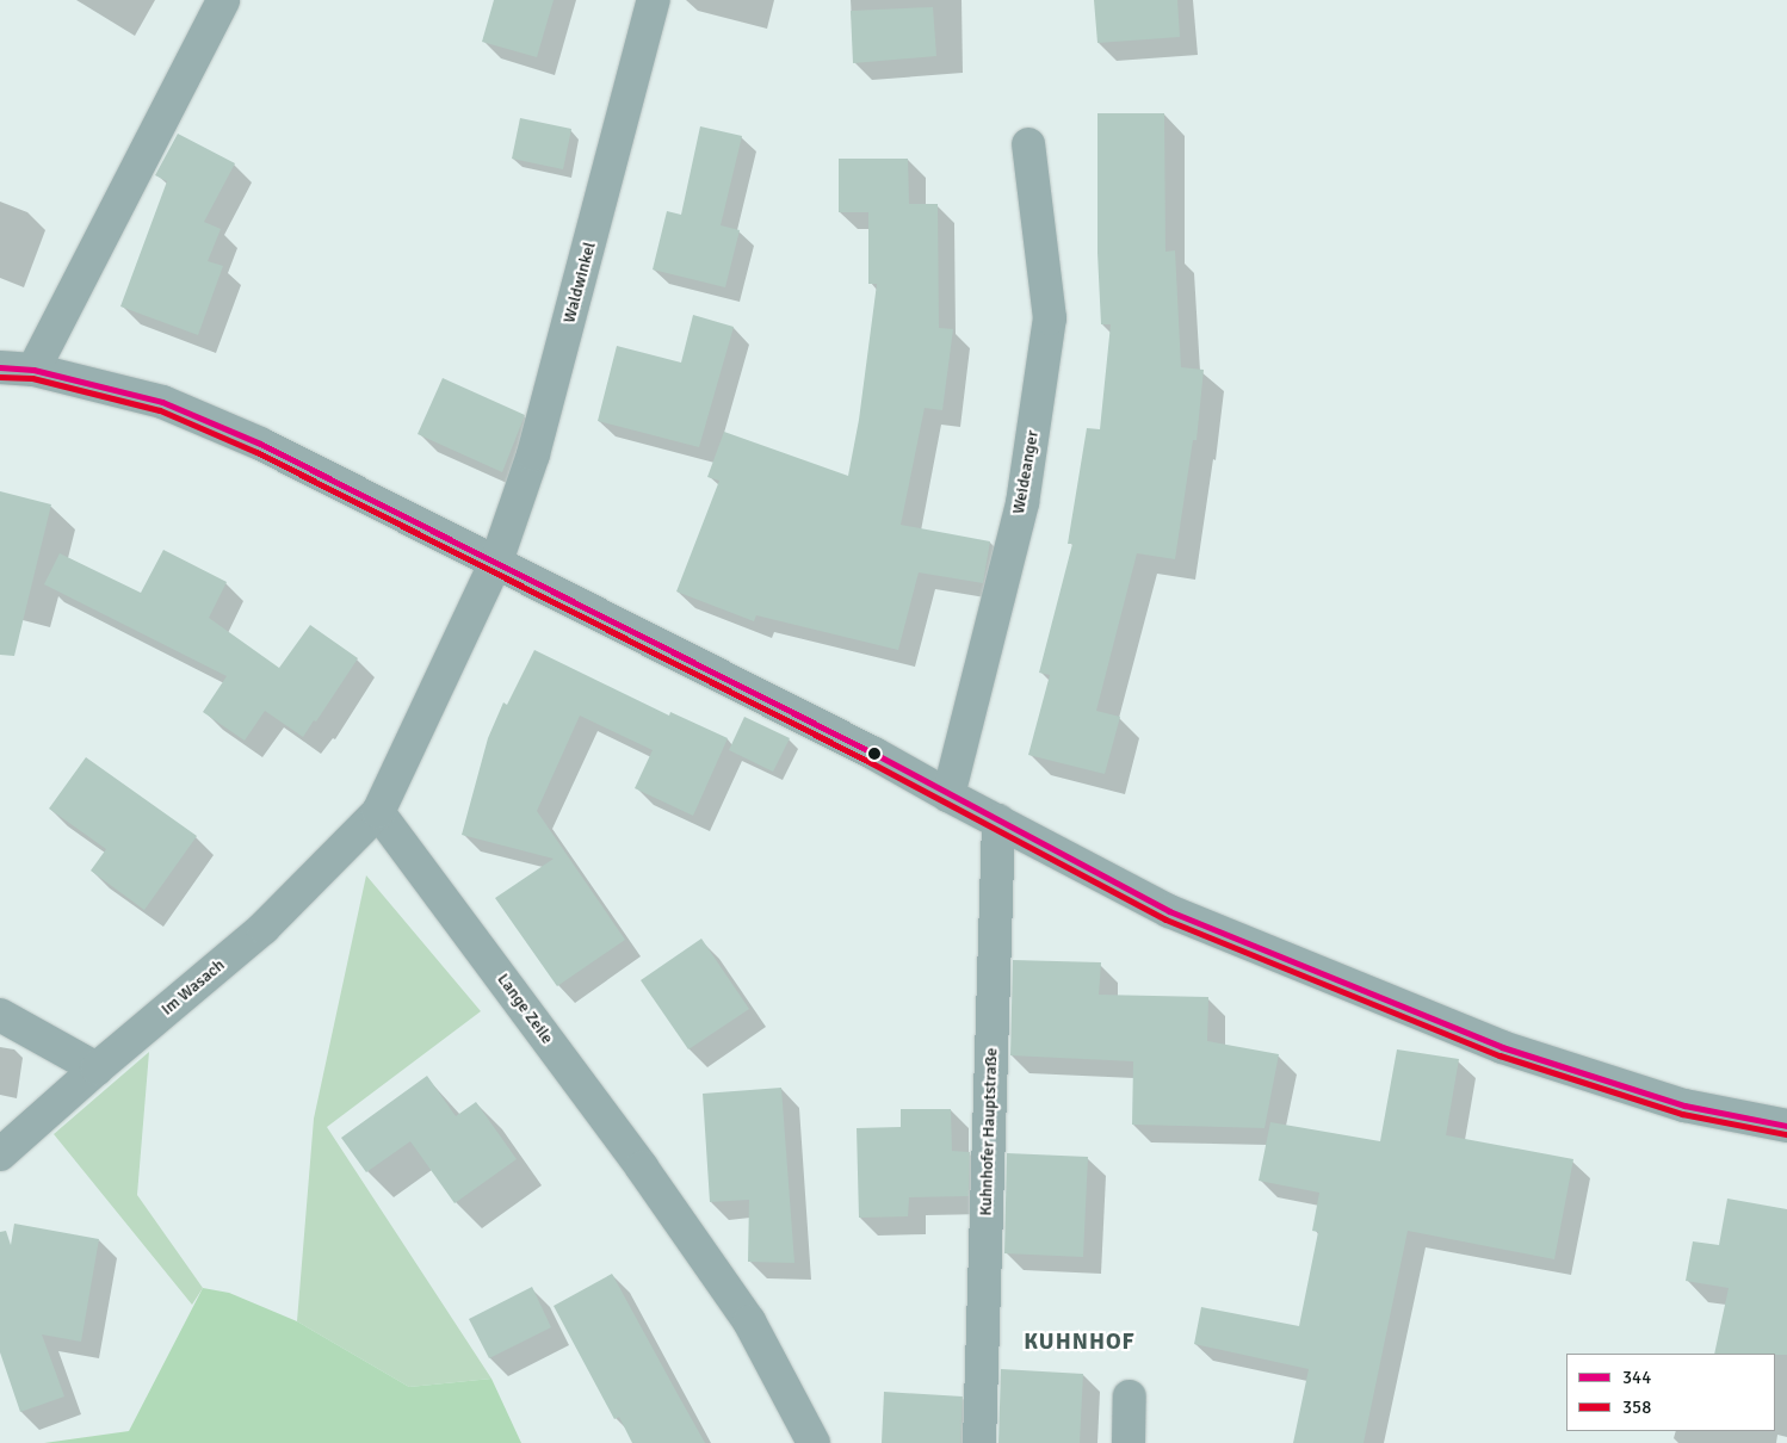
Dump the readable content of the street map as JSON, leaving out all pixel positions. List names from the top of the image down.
{
  "streets": {
    "street": [
      "Waldwinkel",
      "Weideanger",
      "Im Wasach",
      "Lange Zeile",
      "Kuhnhofer Hauptstraße"
    ]
  },
  "crossings": [
    ["Im Wasach", "Lange Zeile"]
  ],
  "districts": ["KUHNHOF"],
  "lines": ["transit line 344", "transit line 358"],
  "legend": ["344", "358"]
}
